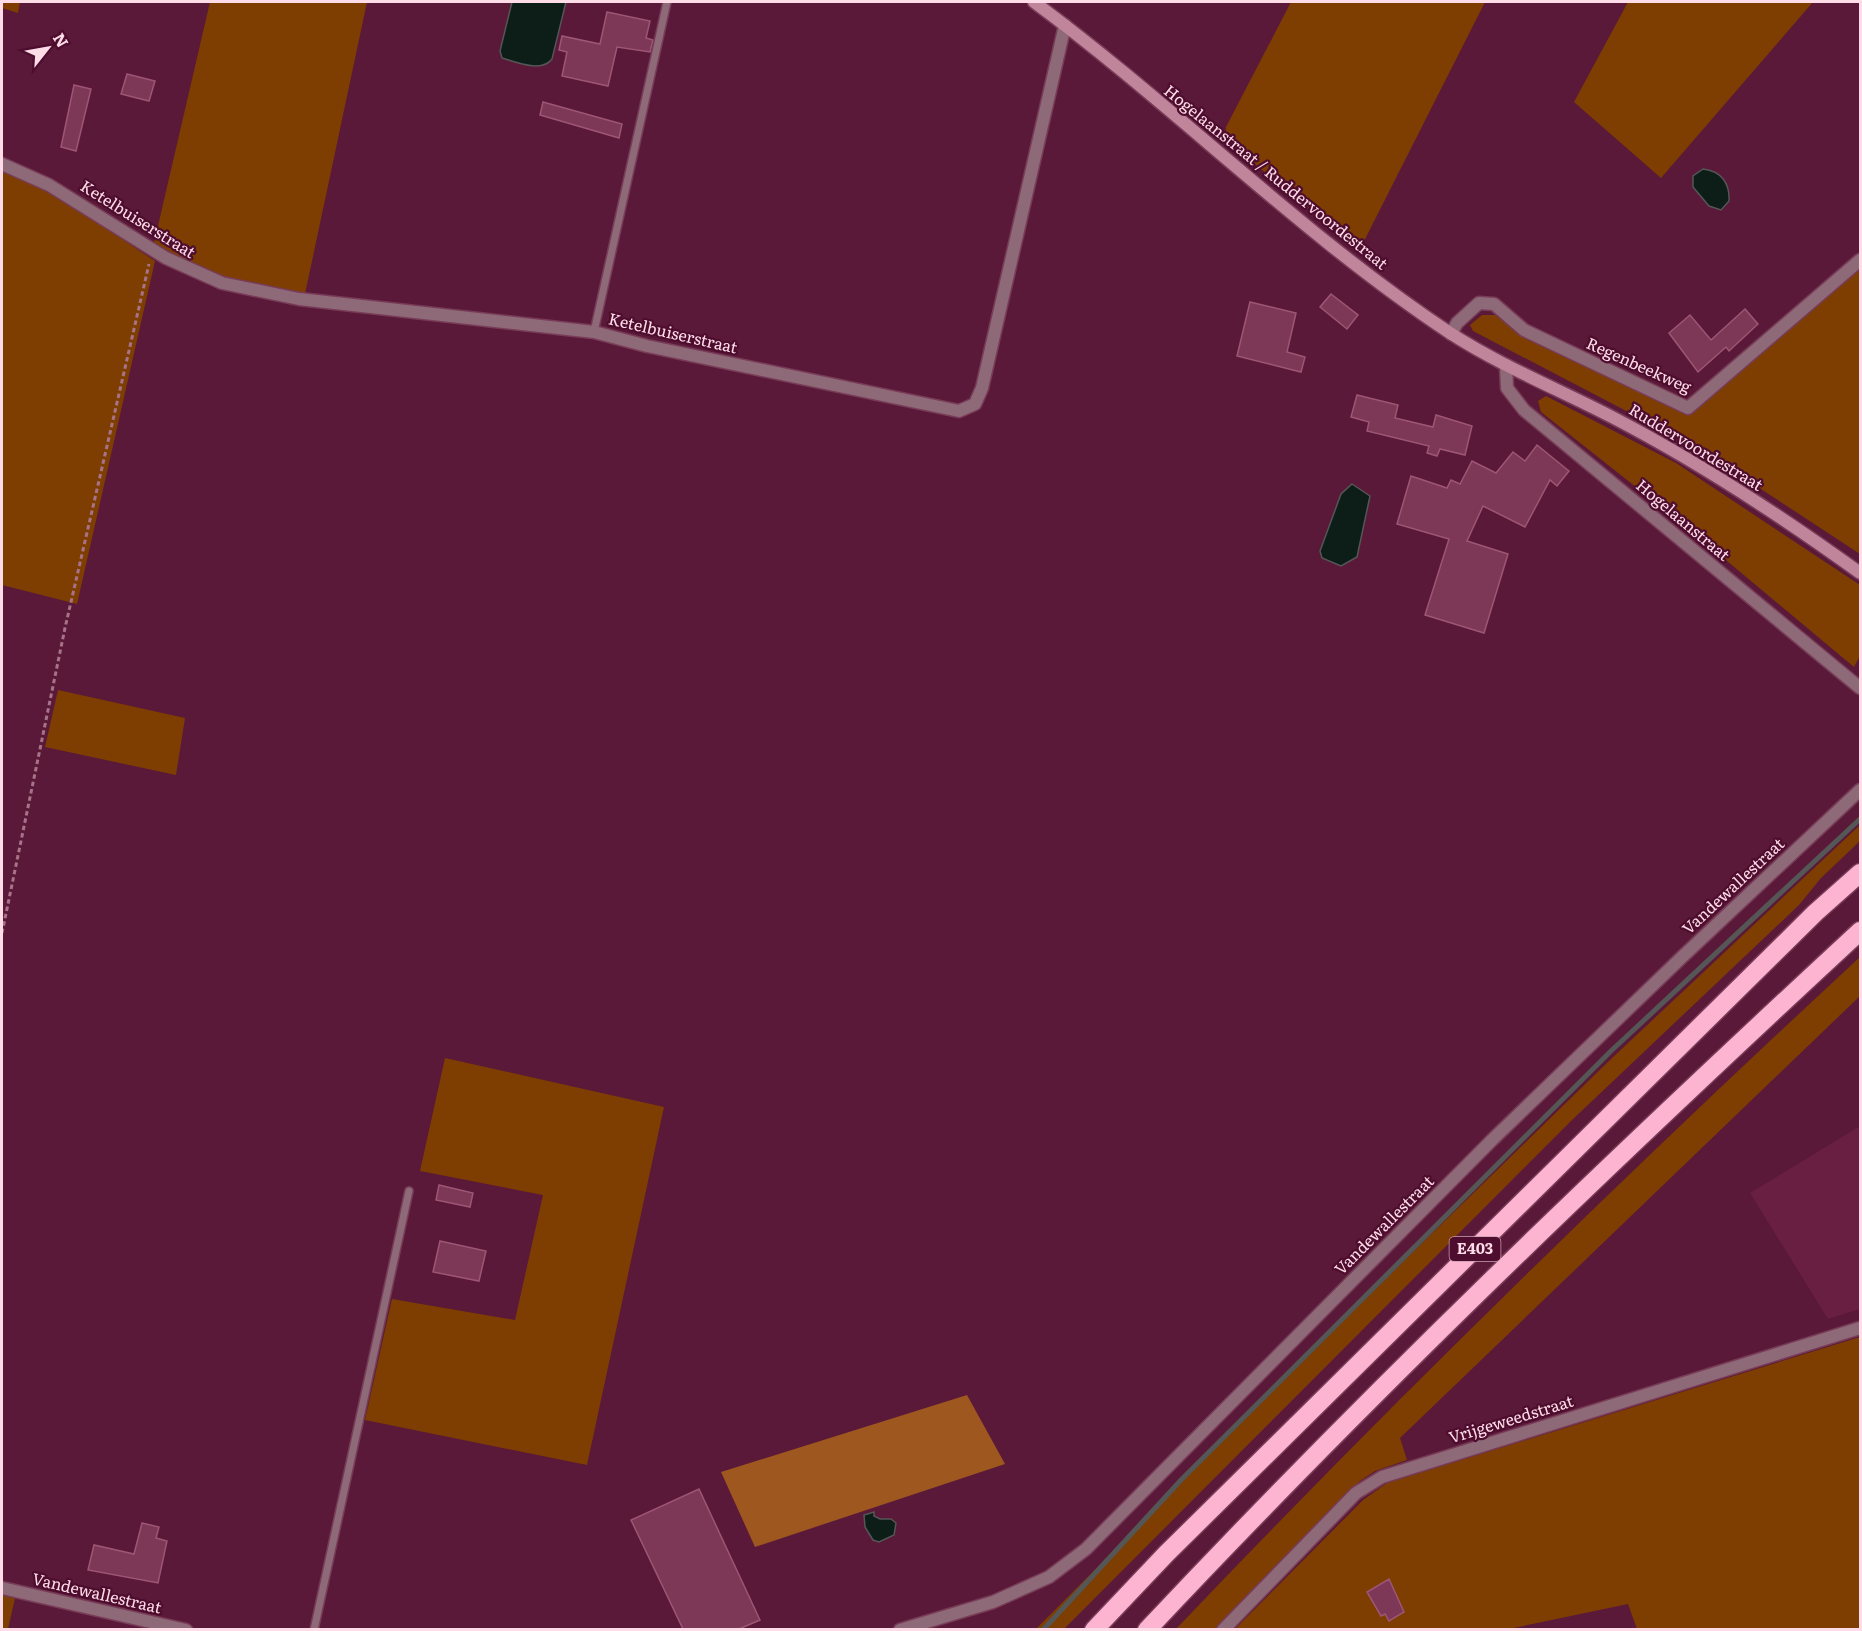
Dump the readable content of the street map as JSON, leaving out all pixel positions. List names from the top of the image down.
{
  "streets": {
    "highway": ["E403"],
    "street": [
      "Hogelaanstraat / Ruddervoordestraat",
      "Ketelbuiserstraat",
      "Regenbeekweg",
      "Ruddervoordestraat",
      "Hogelaanstraat",
      "Vandewallestraat",
      "Vrijgeweedstraat"
    ]
  },
  "crossings": [
    ["Hogelaanstraat / Ruddervoordestraat", "Ketelbuiserstraat"],
    ["Hogelaanstraat / Ruddervoordestraat", "Regenbeekweg"],
    ["Hogelaanstraat / Ruddervoordestraat", "Ruddervoordestraat"],
    ["Hogelaanstraat / Ruddervoordestraat", "Hogelaanstraat"],
    ["Ruddervoordestraat", "Hogelaanstraat"]
  ],
  "north": "top right"
}
